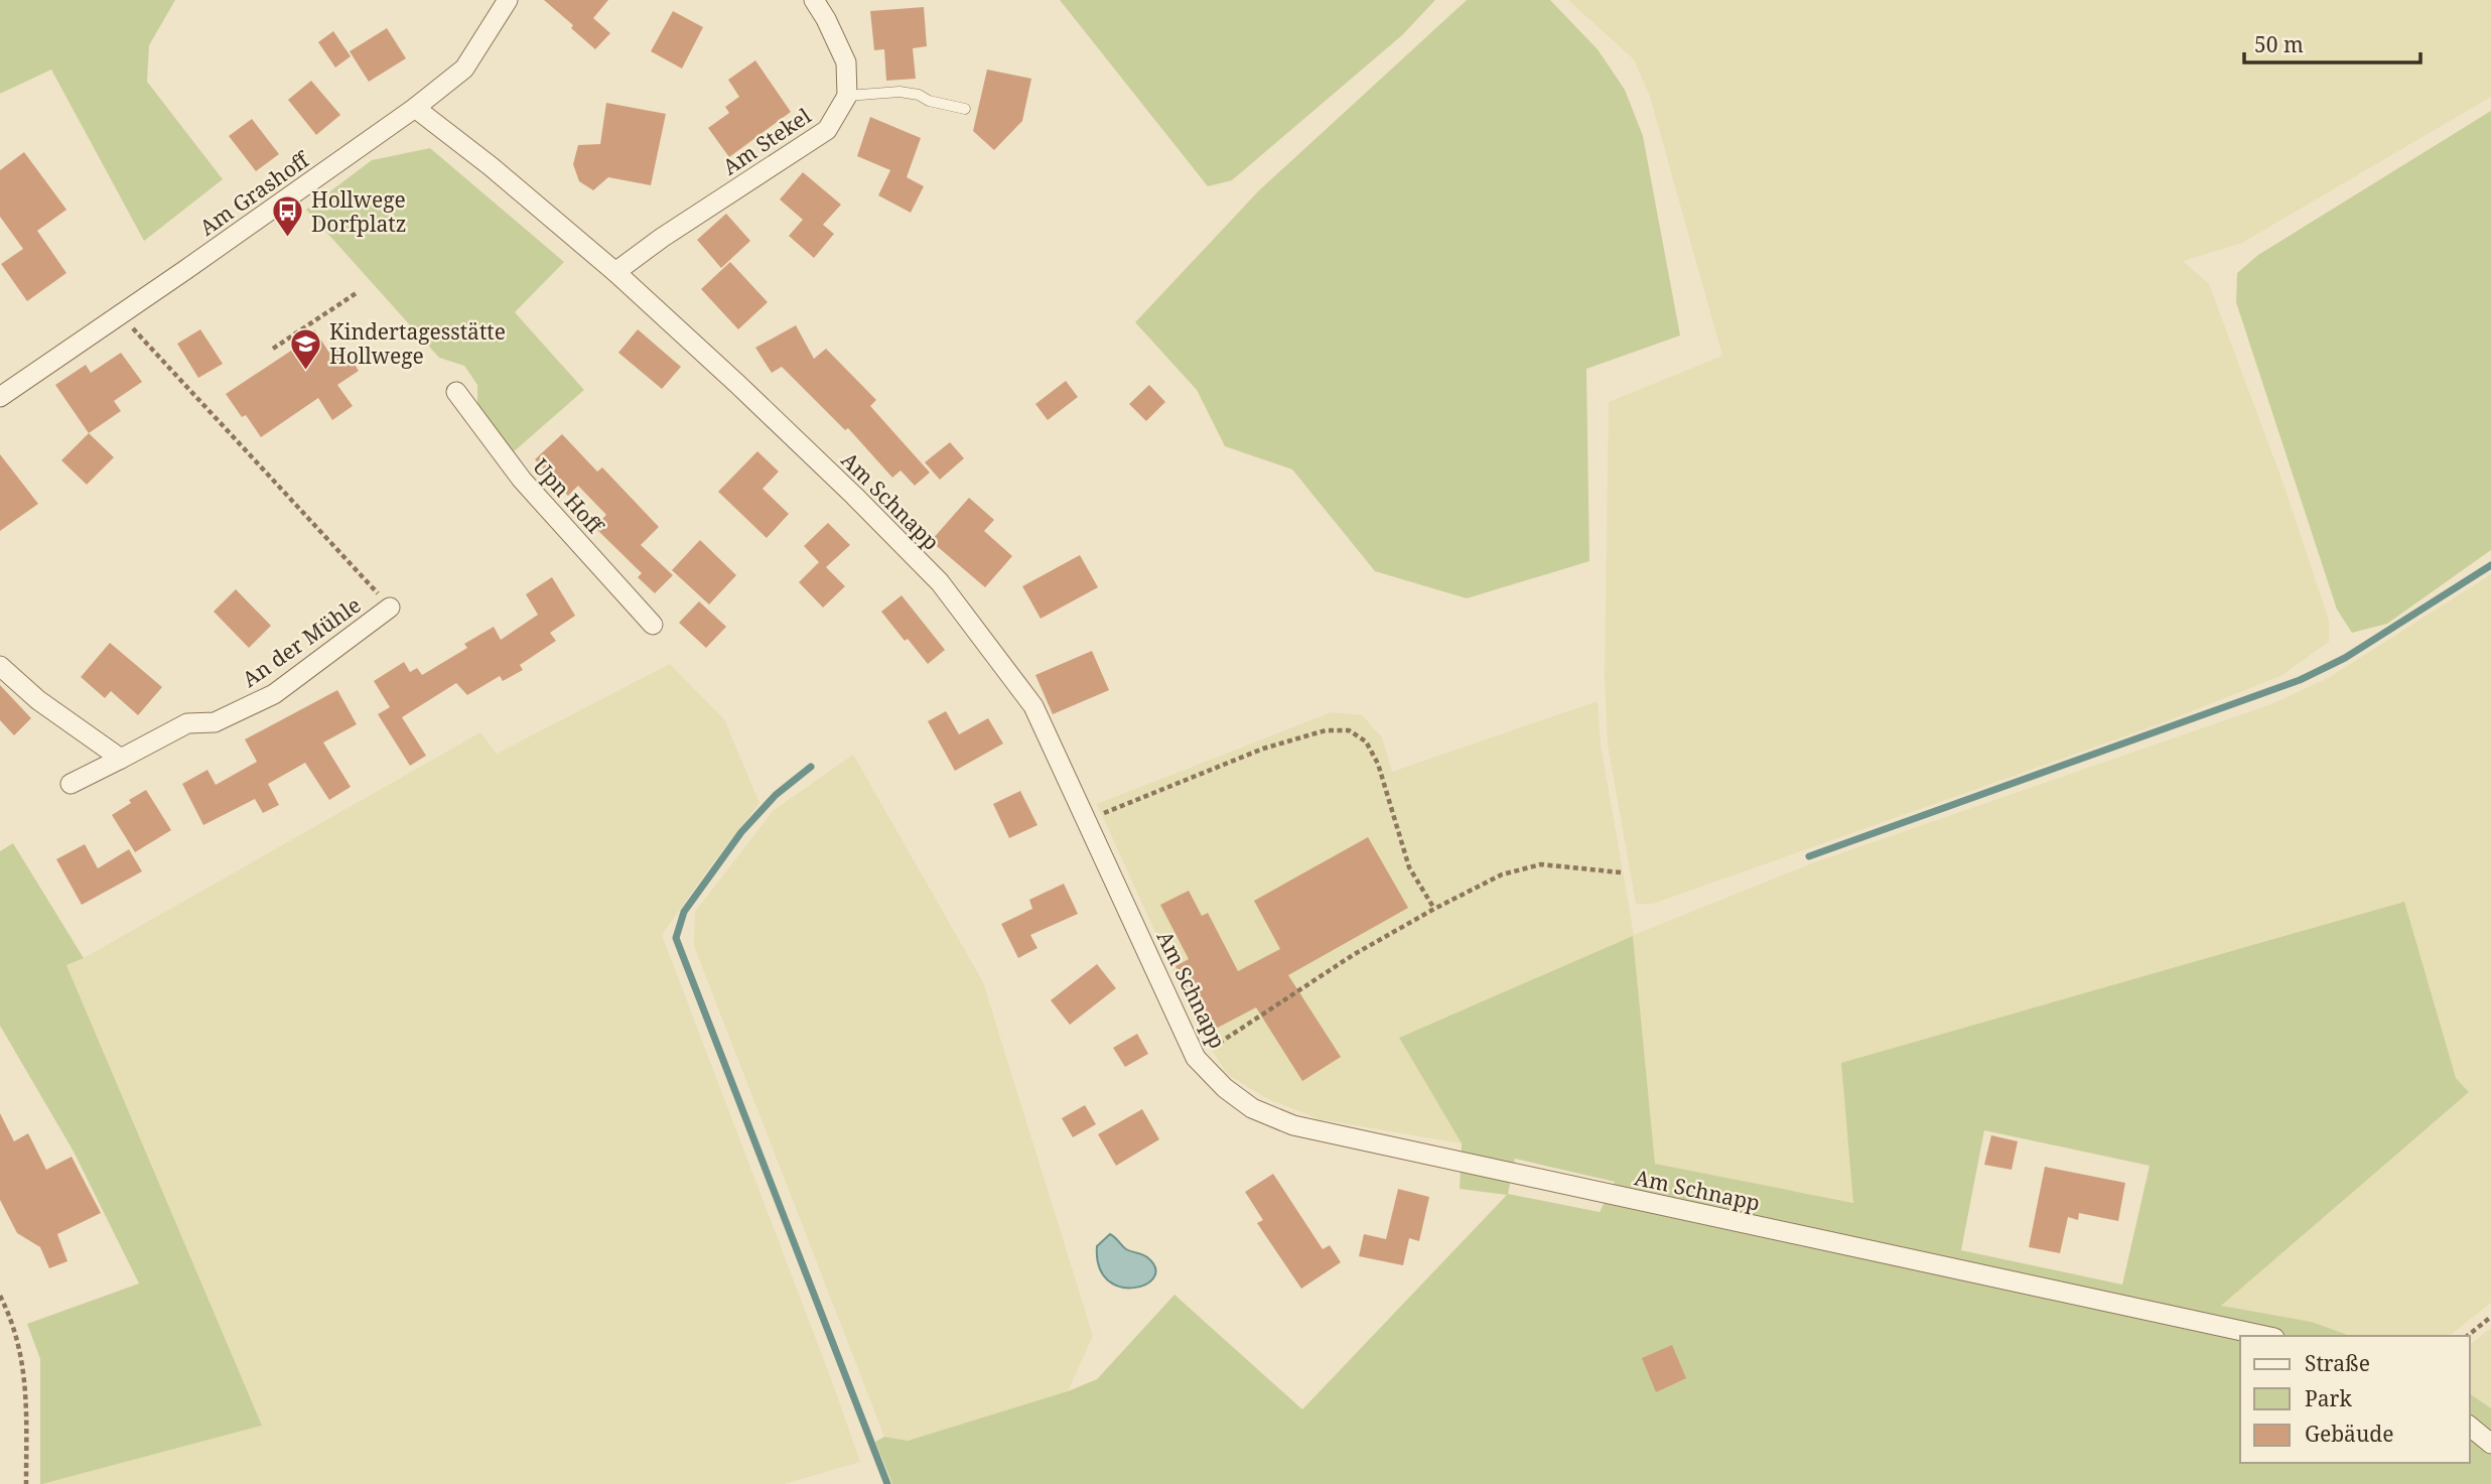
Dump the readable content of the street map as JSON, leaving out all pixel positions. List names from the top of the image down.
{
  "streets": {
    "street": [
      "Am Stekel",
      "Am Grashoff",
      "Upn Hoff",
      "Am Schnapp",
      "An der Mühle"
    ]
  },
  "crossings": [
    ["Am Stekel", "Am Schnapp"],
    ["Am Grashoff", "Am Schnapp"]
  ],
  "places": {
    "bus stop": ["Hollwege Dorfplatz"],
    "school or university": ["Kindertagesstätte Hollwege"]
  },
  "legend": ["Straße", "Park", "Gebäude"],
  "scale_bar": "50 m"
}
